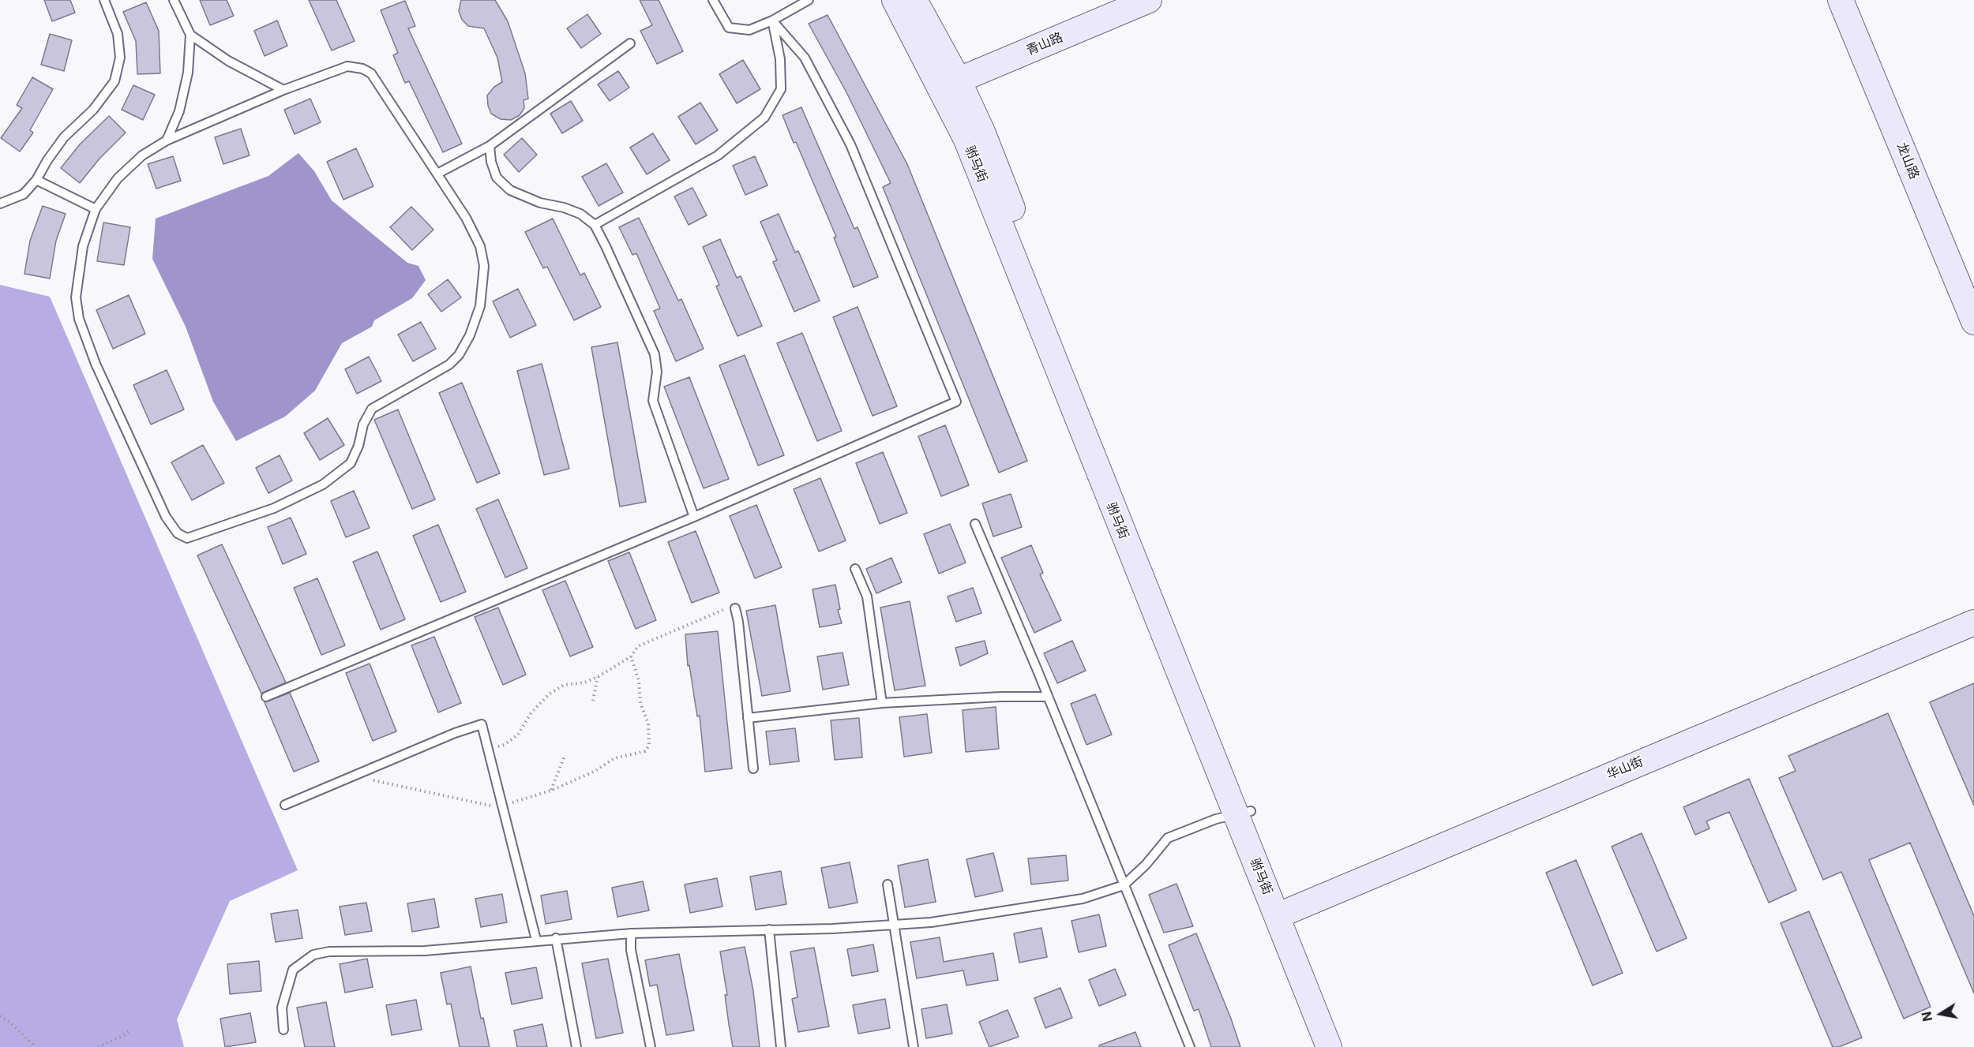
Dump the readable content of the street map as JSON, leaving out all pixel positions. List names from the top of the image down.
{
  "streets": {
    "street": [
      "青山路",
      "龙山路",
      "驸马街",
      "华山街"
    ]
  },
  "crossings": [
    ["青山路", "驸马街"],
    ["驸马街", "华山街"]
  ],
  "north": "left"
}
